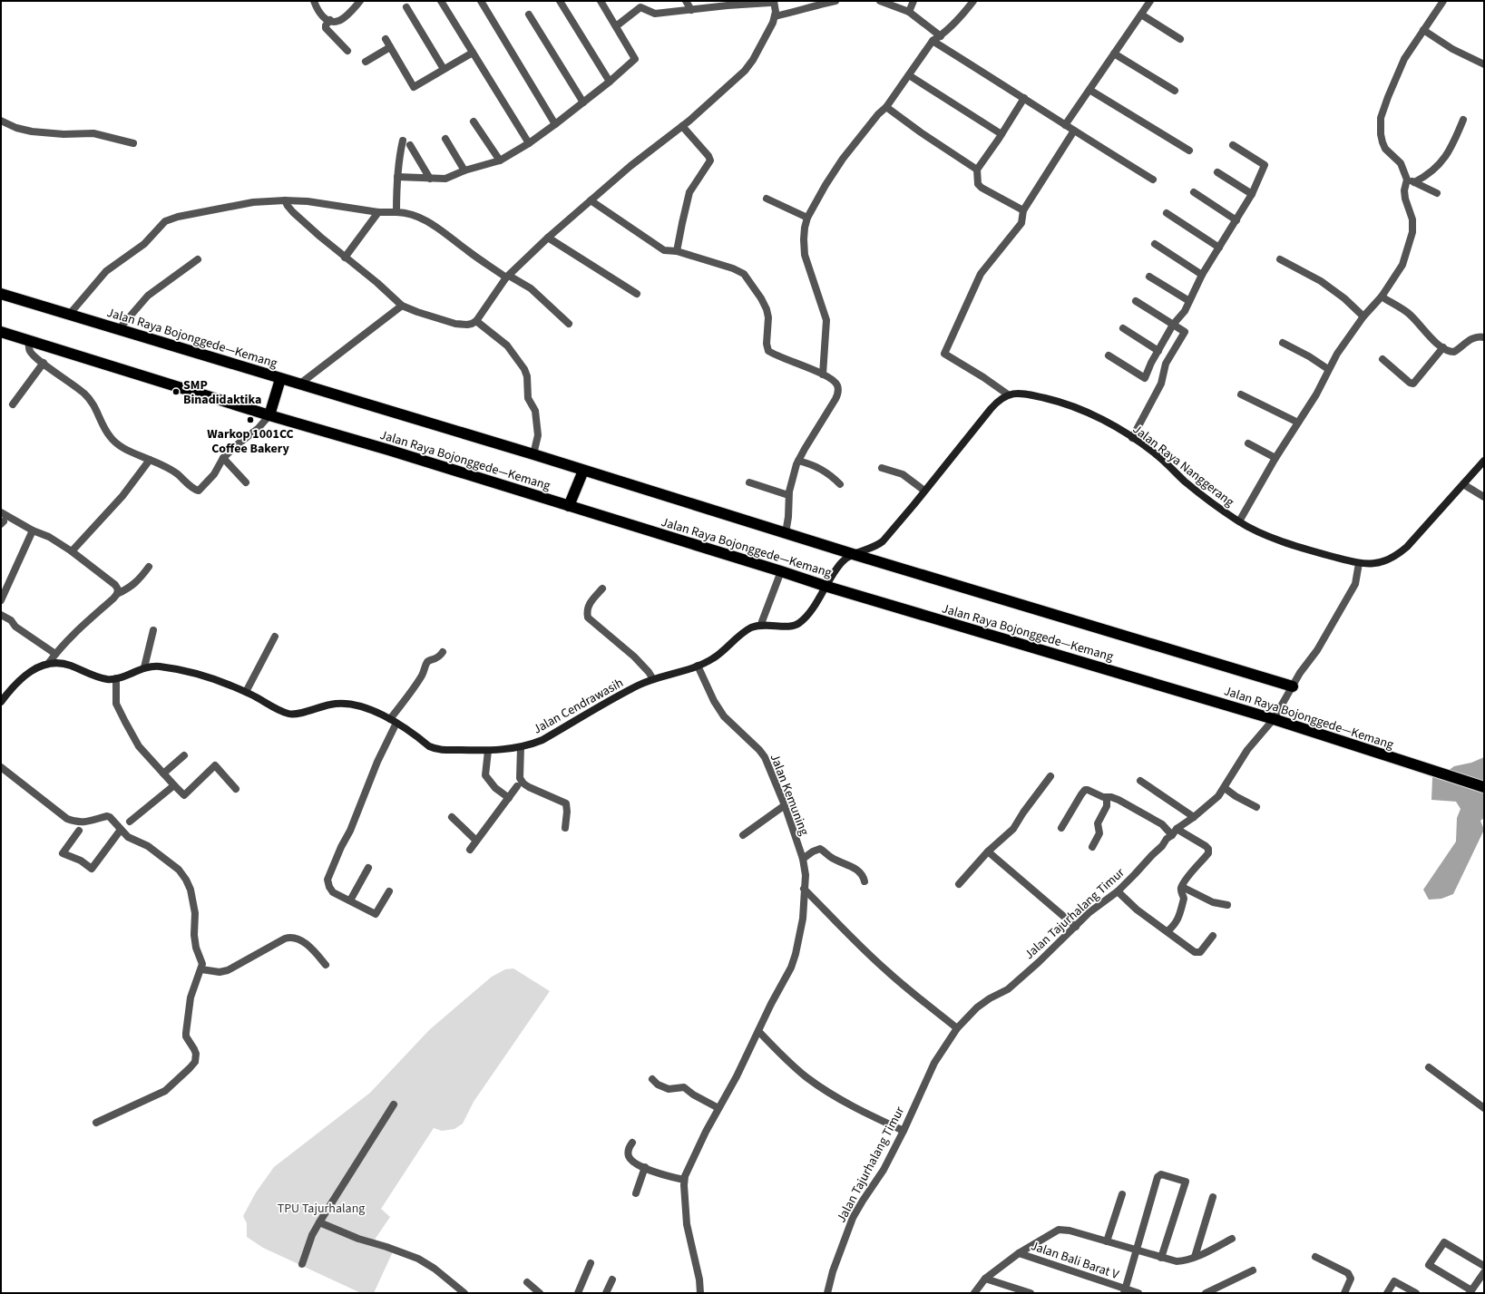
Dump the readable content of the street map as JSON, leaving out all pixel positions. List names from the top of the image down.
{
  "streets": {
    "highway": ["Jalan Raya Bojonggede—Kemang"],
    "street": [
      "Jalan Raya Nanggerang",
      "Jalan Cendrawasih",
      "Jalan Kemuning",
      "Jalan Tajurhalang Timur",
      "Jalan Bali Barat V"
    ]
  },
  "crossings": [
    ["Jalan Raya Bojonggede—Kemang", "Jalan Tajurhalang Timur"],
    ["Jalan Raya Nanggerang", "Jalan Tajurhalang Timur"],
    ["Jalan Cendrawasih", "Jalan Kemuning"]
  ],
  "parks": ["TPU Tajurhalang"],
  "places": ["SMP Binadidaktika", "Warkop 1001CC Coffee Bakery"]
}
